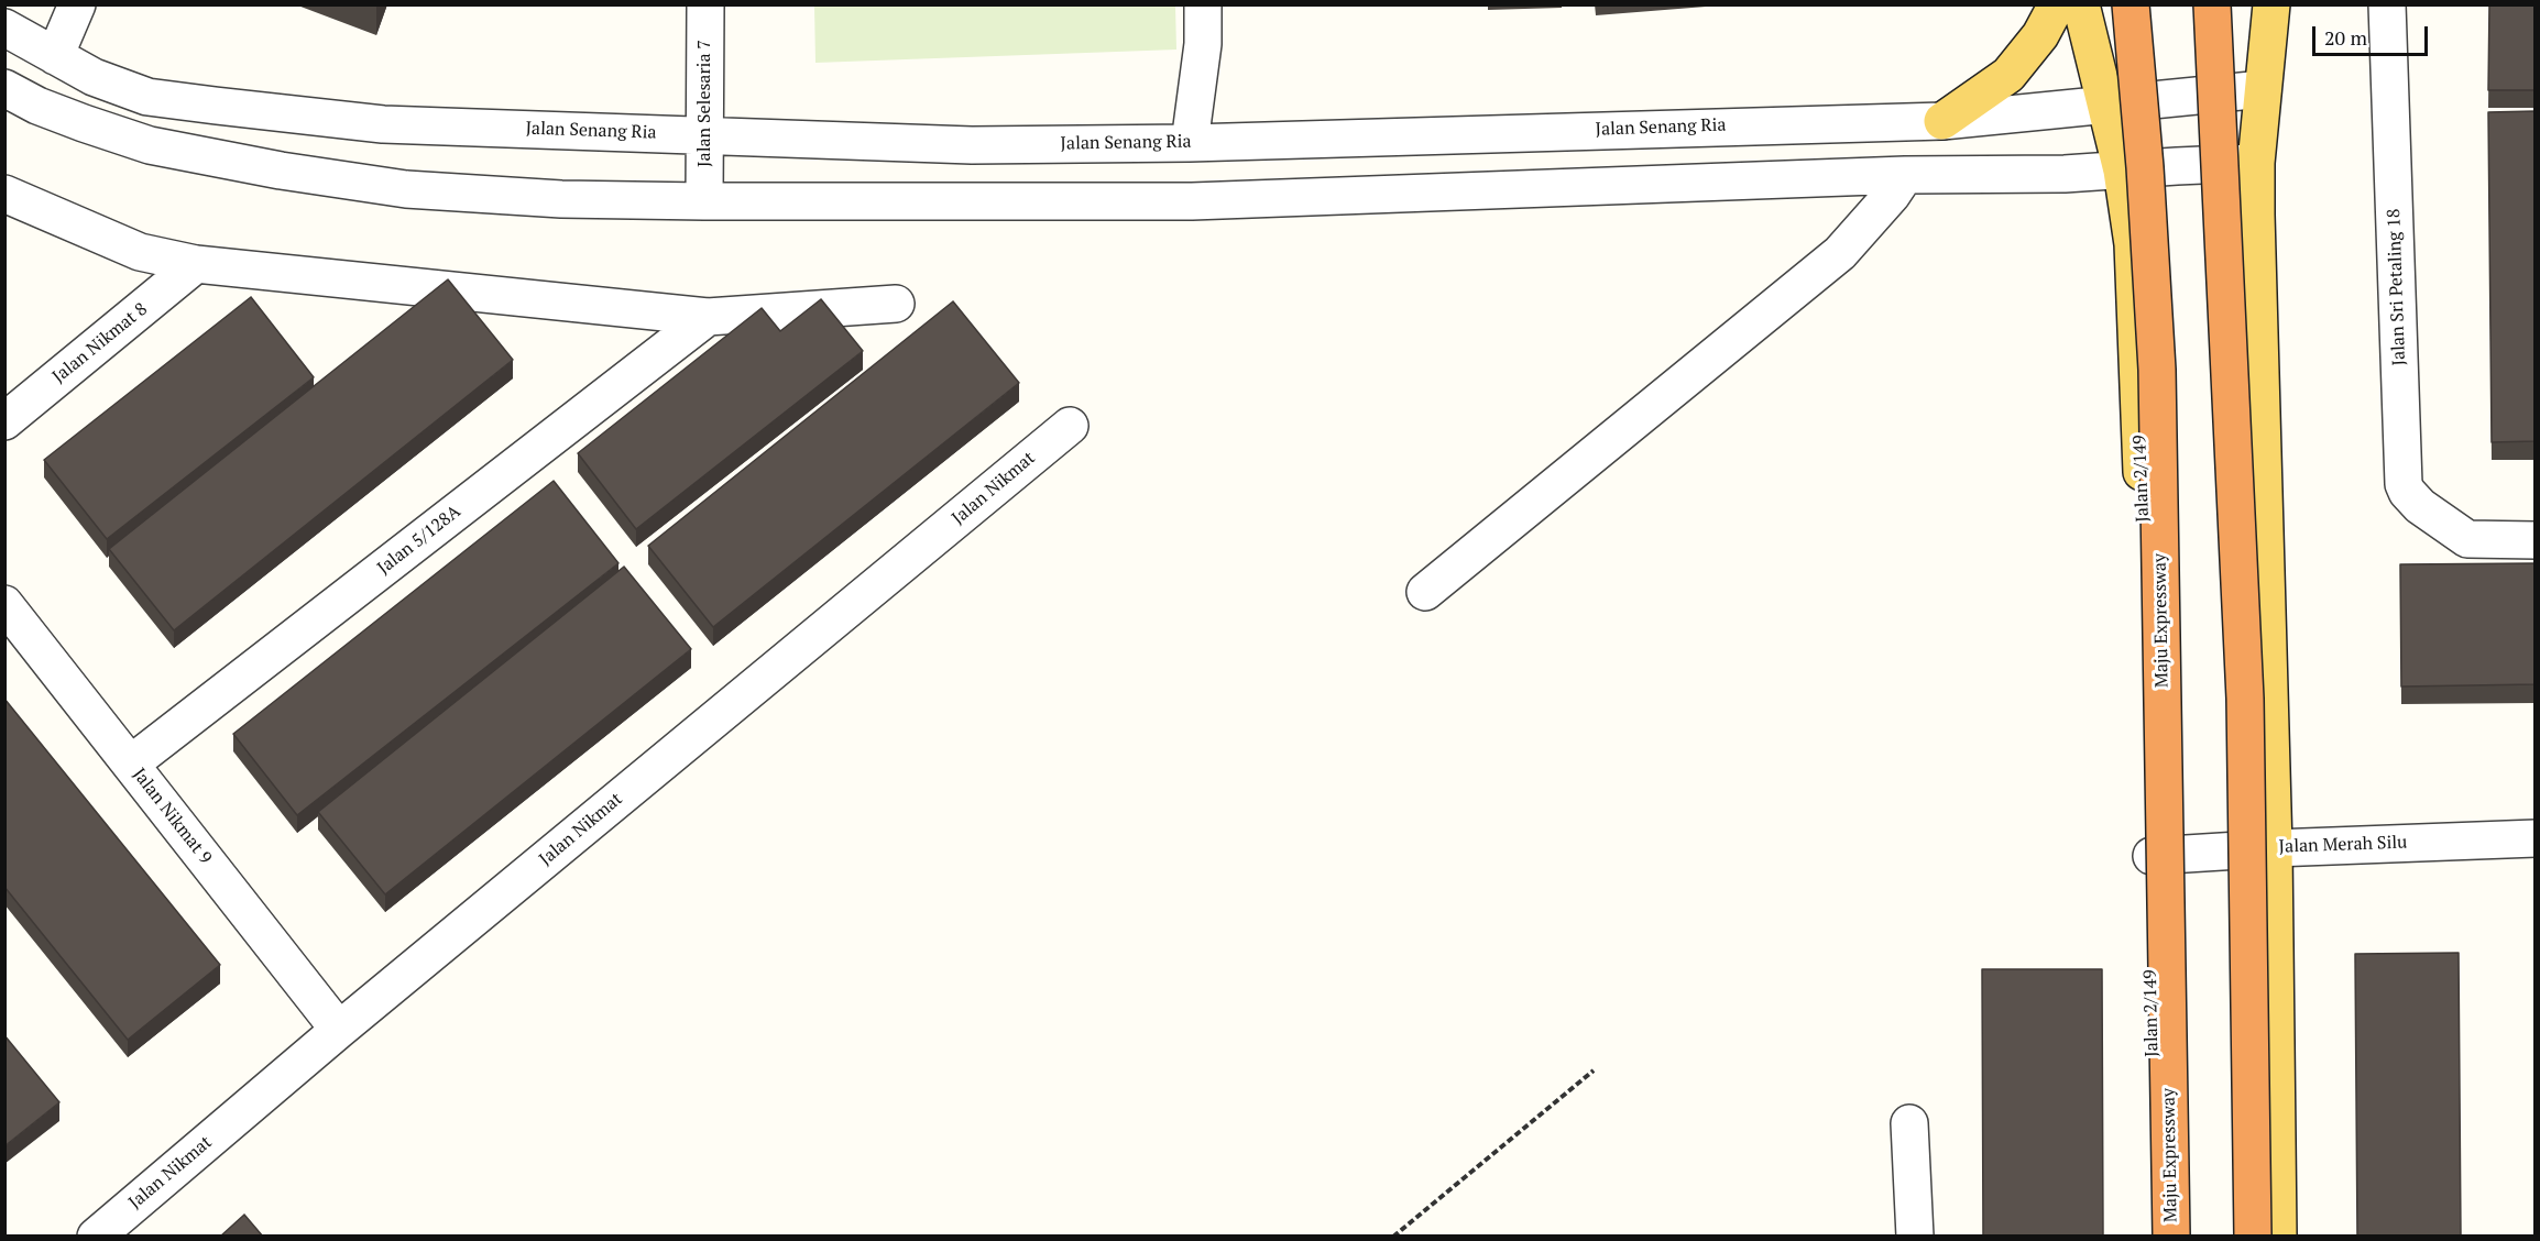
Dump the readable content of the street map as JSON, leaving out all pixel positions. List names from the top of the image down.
{
  "streets": {
    "highway": ["Maju Expressway"],
    "main road": ["Jalan 2/149"],
    "street": [
      "Jalan Selesaria 7",
      "Jalan Senang Ria",
      "Jalan Sri Petaling 18",
      "Jalan Nikmat 8",
      "Jalan Nikmat",
      "Jalan 5/128A",
      "Jalan Nikmat 9",
      "Jalan Merah Silu"
    ]
  },
  "crossings": [
    ["Jalan Selesaria 7", "Jalan Senang Ria"],
    ["Jalan Senang Ria", "Jalan 2/149"],
    ["Jalan 2/149", "Jalan Merah Silu"],
    ["Jalan Nikmat", "Jalan Nikmat 9"],
    ["Jalan 5/128A", "Jalan Nikmat 9"]
  ],
  "scale_bar": "20 m"
}
